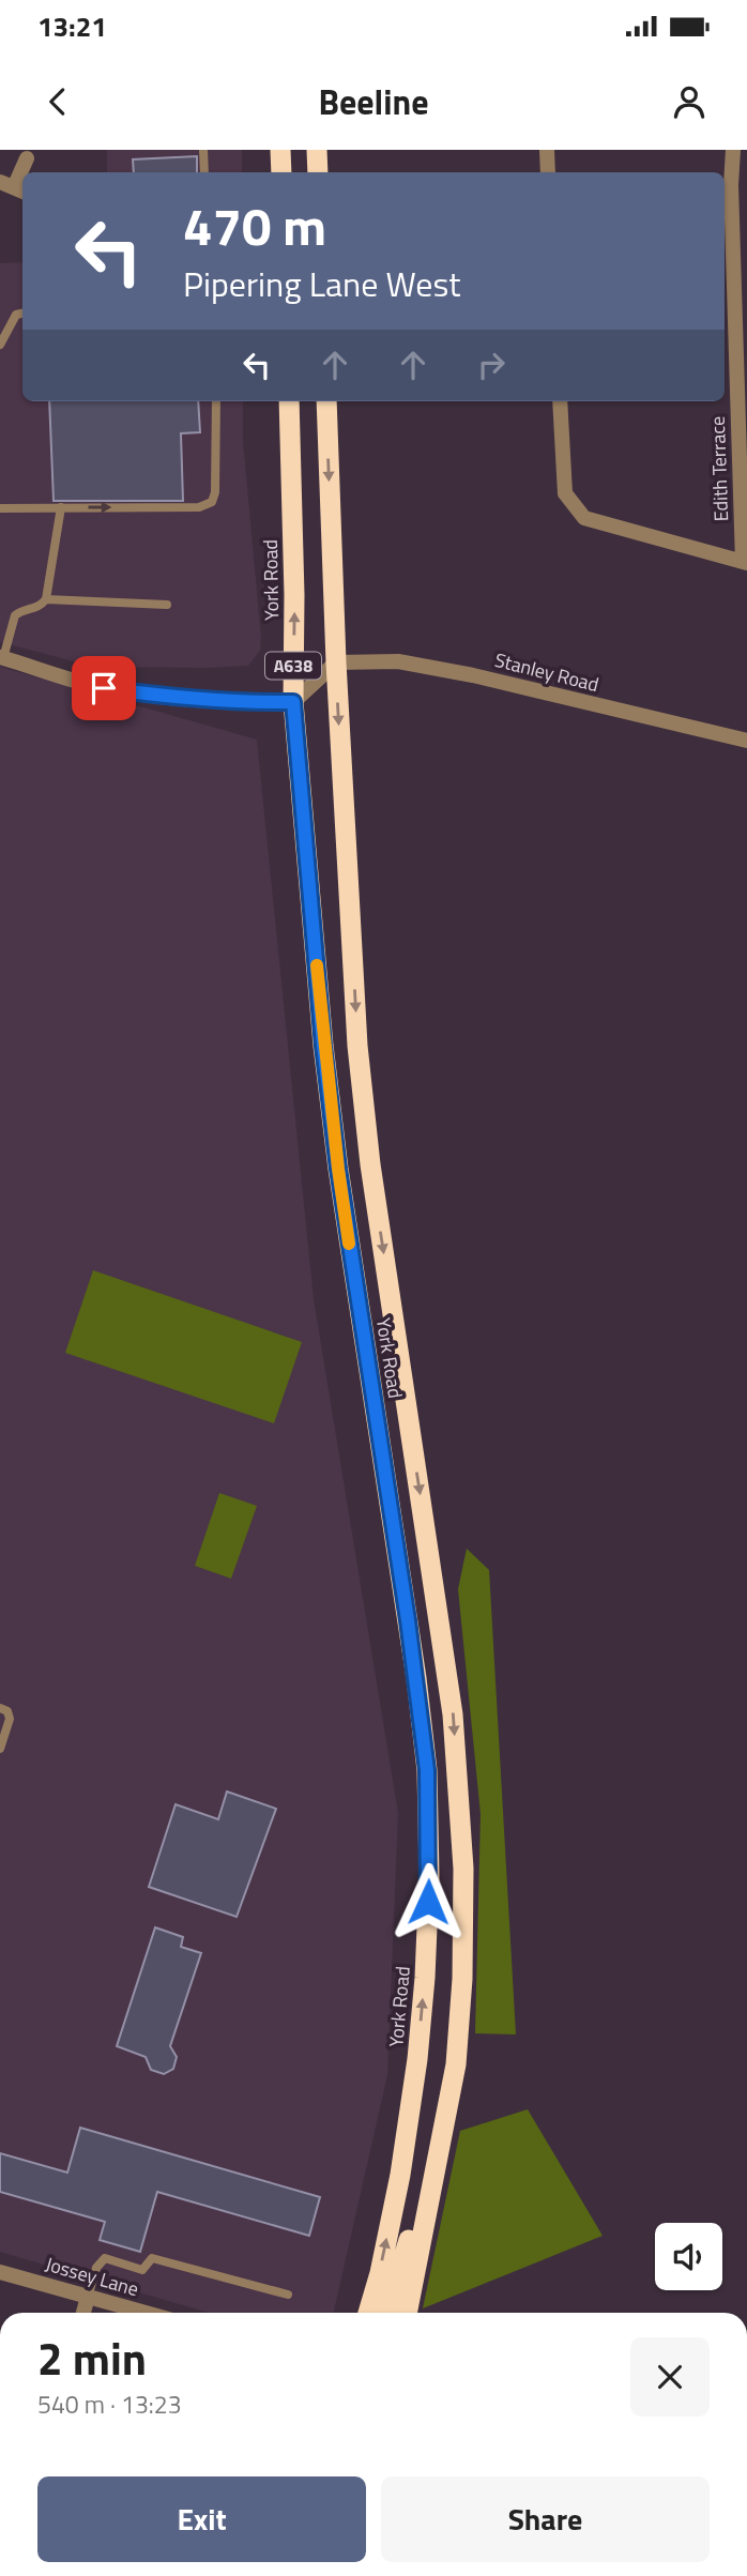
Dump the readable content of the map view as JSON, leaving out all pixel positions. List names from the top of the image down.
{
  "streets": {
    "highway": ["York Road", "A638"],
    "street": ["Edith Terrace", "Stanley Road", "Jossey Lane"]
  },
  "crossings": [
    ["York Road", "Stanley Road"]
  ],
  "page": {
    "status": "13:21",
    "header": "Beeline",
    "turn": ["470 m", "Pipering Lane West"],
    "heading": ["2 min", "540 m · 13:23"],
    "buttons": ["Exit", "Share"]
  }
}
